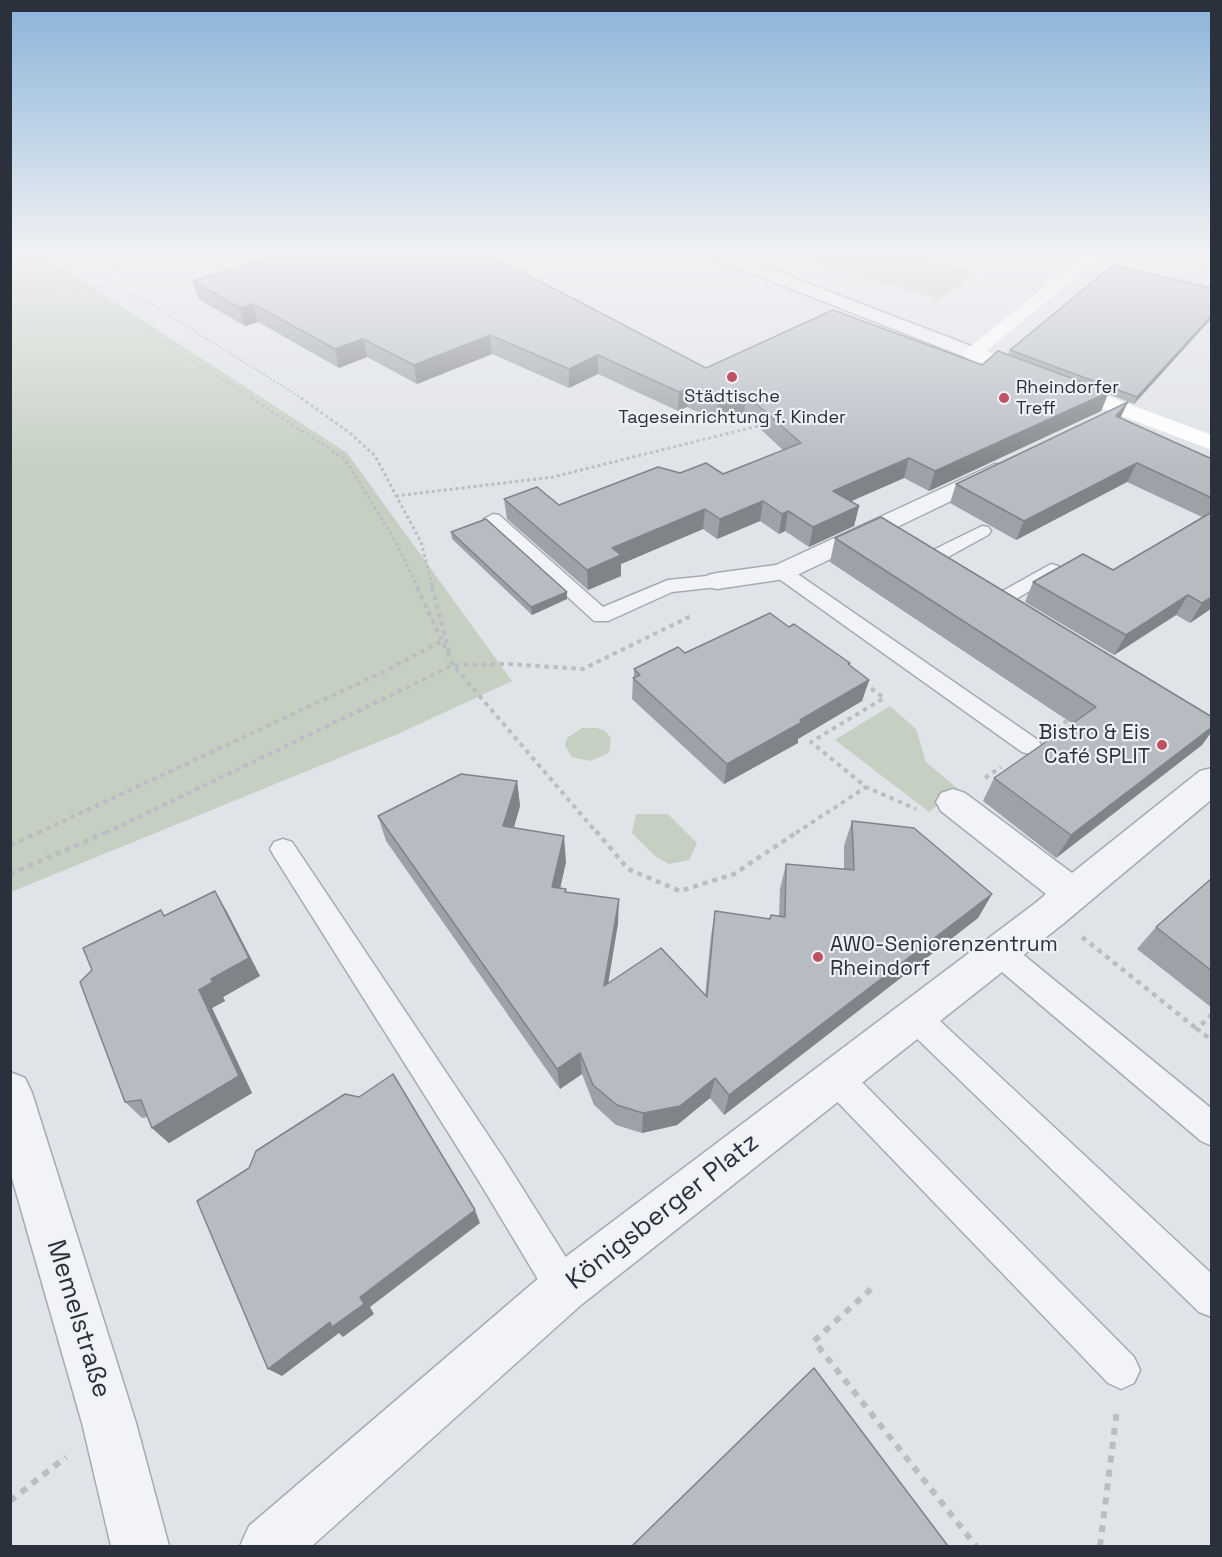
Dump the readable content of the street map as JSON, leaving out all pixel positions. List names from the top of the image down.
{
  "streets": {
    "street": ["Königsberger Platz", "Memelstraße"]
  },
  "places": [
    "Städtische Tageseinrichtung f. Kinder",
    "Rheindorfer Treff",
    "Bistro & Eis Café SPLIT",
    "AWO-Seniorenzentrum Rheindorf"
  ]
}
